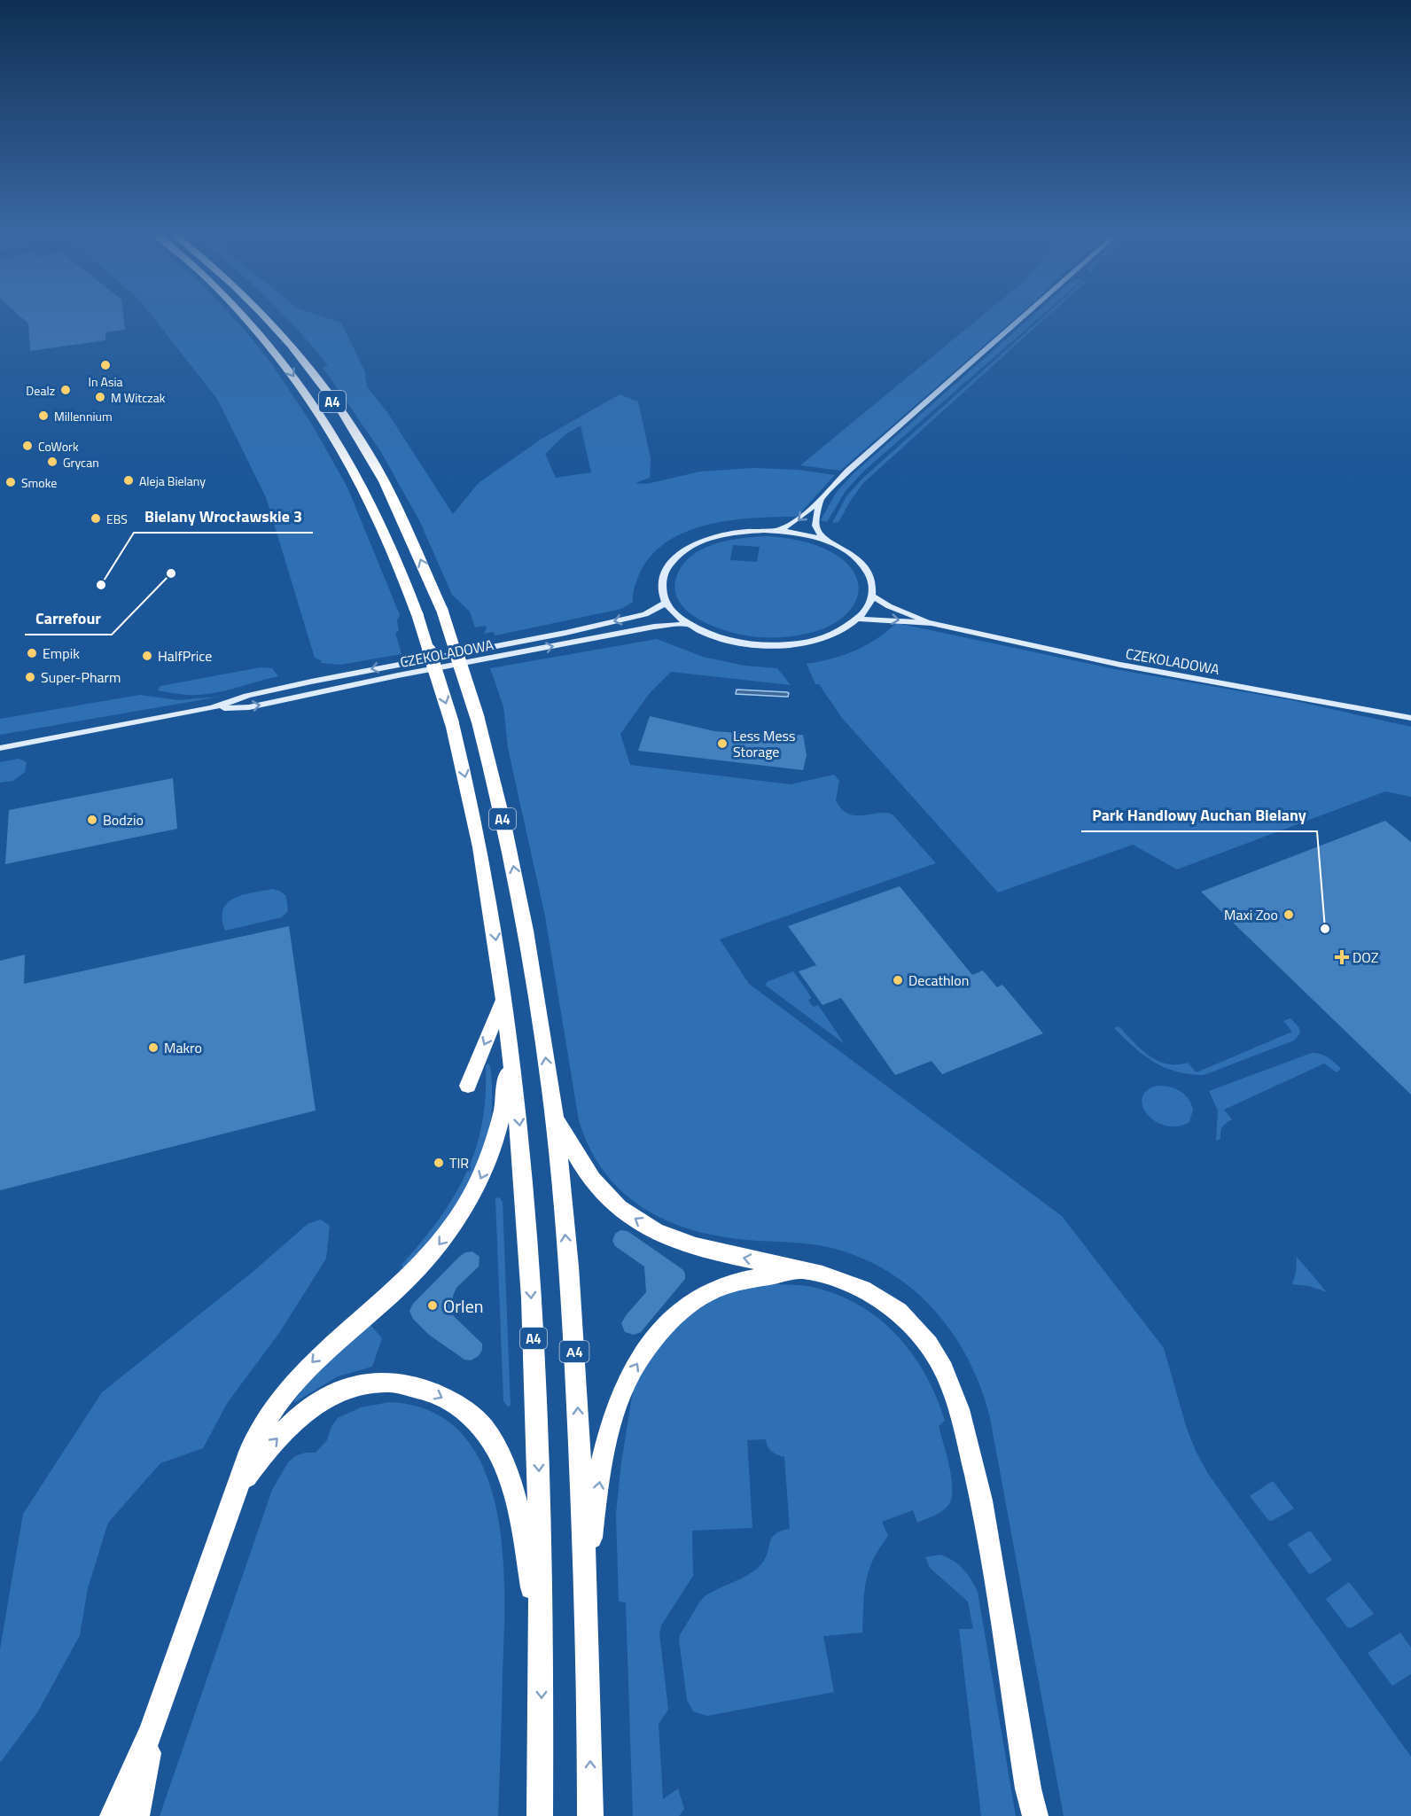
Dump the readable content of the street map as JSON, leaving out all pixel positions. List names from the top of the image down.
{
  "streets": {
    "highway": ["A4", "А4"],
    "main road": ["CZEKOLADOWA"]
  },
  "crossings": [
    ["A4", "А4"]
  ],
  "places": {
    "other": [
      "In Asia",
      "Dealz",
      "M Witczak",
      "Millennium",
      "CoWork",
      "Grycan",
      "Aleja Bielany",
      "Smoke",
      "EBS",
      "Carrefour",
      "Bielany Wrocławskie 3",
      "Empik",
      "HalfPrice",
      "Super-Pharm",
      "Less Mess Storage",
      "Bodzio",
      "Maxi Zoo",
      "Park Handlowy Auchan Bielany",
      "Decathlon",
      "Makro",
      "TIR",
      "Orlen"
    ],
    "health": ["DOZ"]
  }
}
